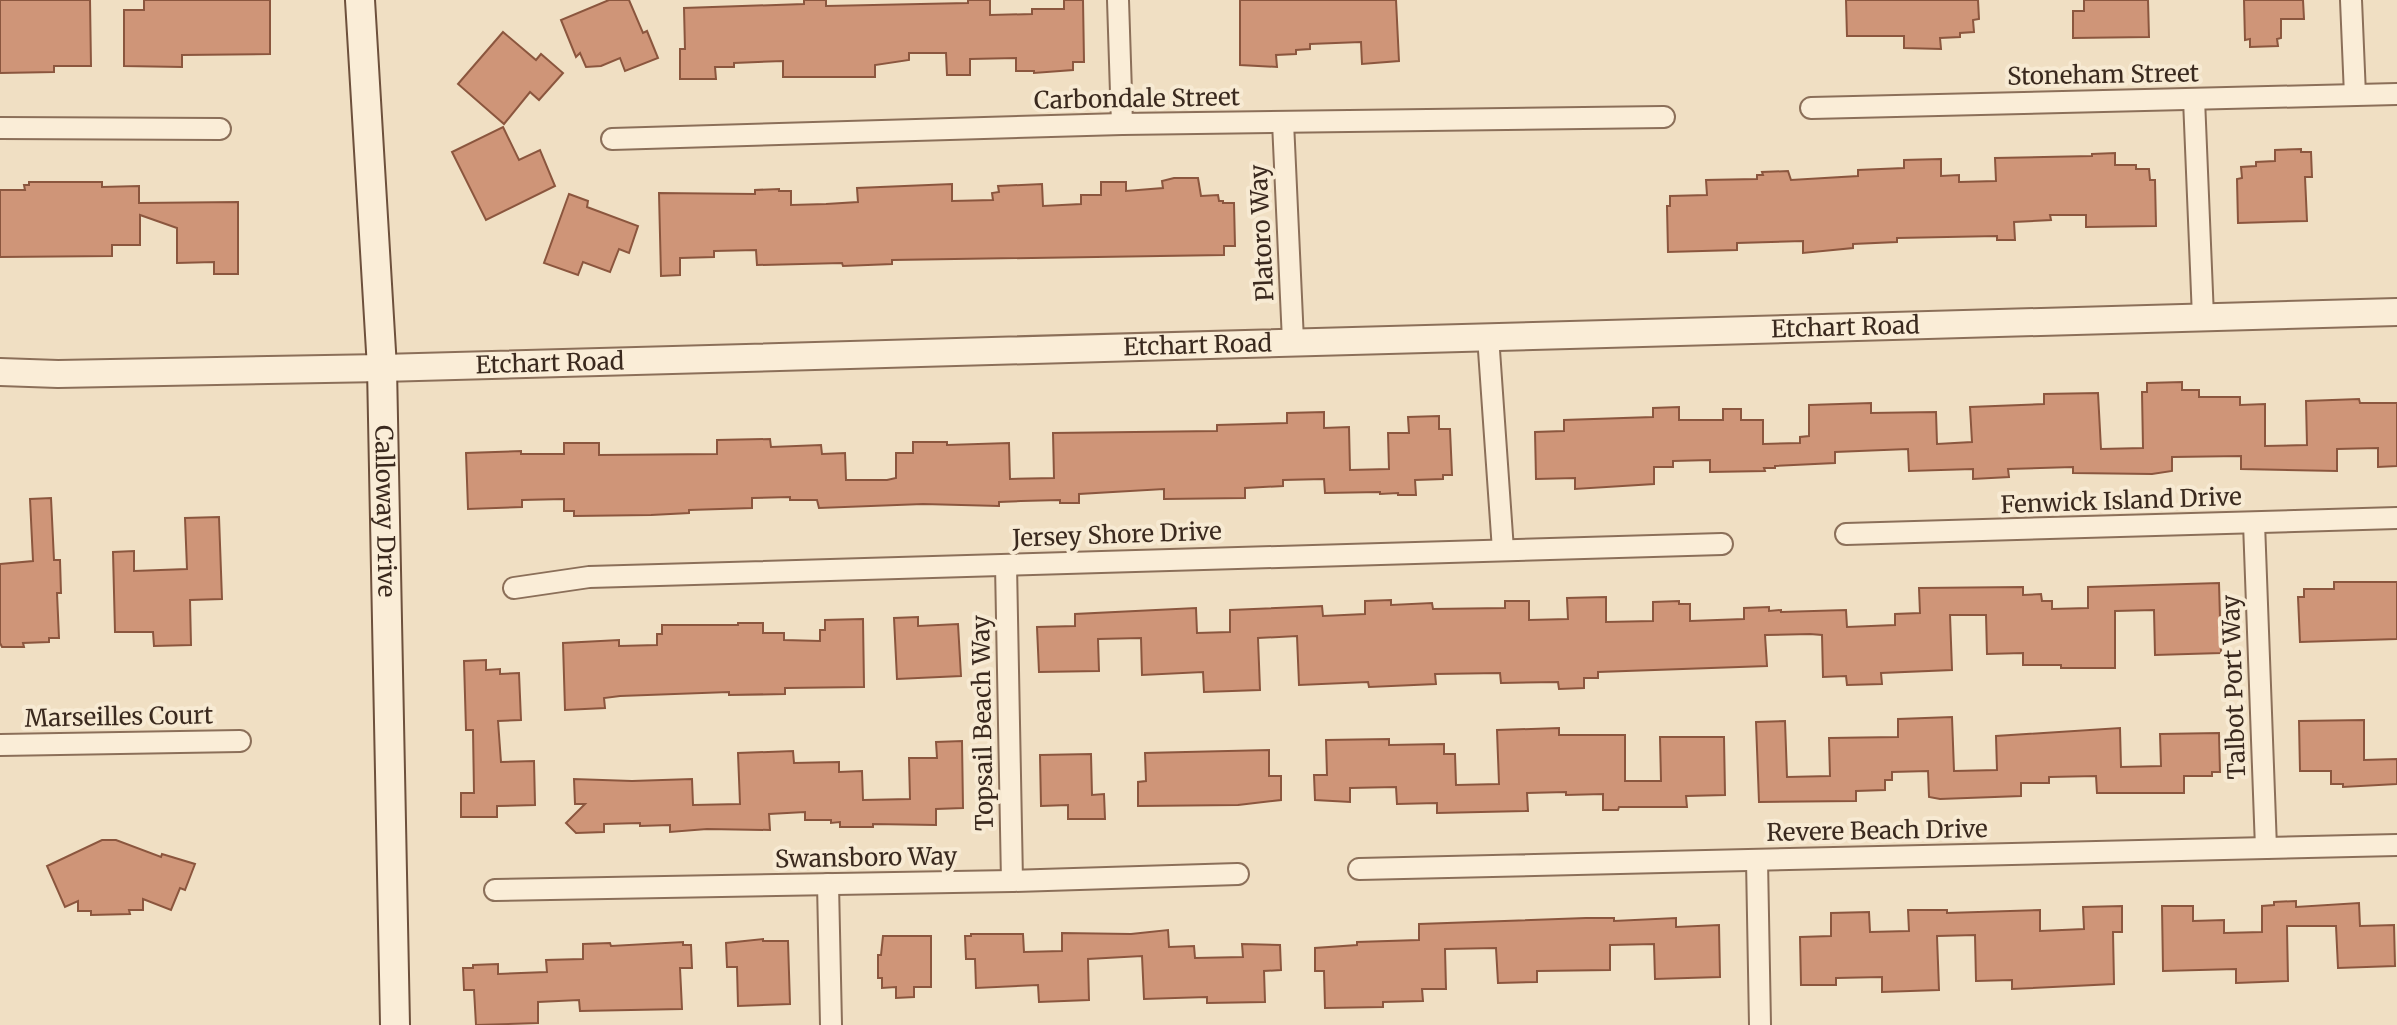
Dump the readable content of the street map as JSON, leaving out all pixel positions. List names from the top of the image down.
{
  "streets": {
    "main road": ["Calloway Drive"],
    "street": [
      "Stoneham Street",
      "Carbondale Street",
      "Platoro Way",
      "Etchart Road",
      "Fenwick Island Drive",
      "Jersey Shore Drive",
      "Talbot Port Way",
      "Marseilles Court",
      "Topsail Beach Way",
      "Revere Beach Drive",
      "Swansboro Way"
    ]
  },
  "crossings": [
    ["Carbondale Street", "Platoro Way"],
    ["Platoro Way", "Etchart Road"],
    ["Etchart Road", "Calloway Drive"],
    ["Fenwick Island Drive", "Talbot Port Way"],
    ["Jersey Shore Drive", "Topsail Beach Way"],
    ["Talbot Port Way", "Revere Beach Drive"],
    ["Topsail Beach Way", "Swansboro Way"]
  ]
}
